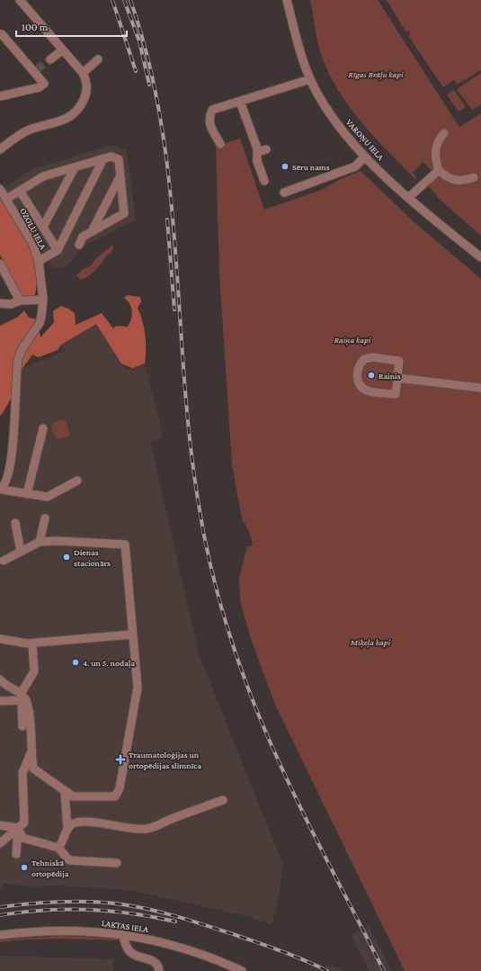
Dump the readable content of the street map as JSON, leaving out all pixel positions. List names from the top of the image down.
{
  "streets": {
    "street": ["VAROŅU IELA", "OZOLU IELA", "LAKTAS IELA"]
  },
  "parks": ["Rīgas Brāļu kapi", "Raiņa kapi", "Miķeļa kapi"],
  "places": {
    "other": [
      "Sēru nams",
      "Rainis",
      "Dienas stacionārs",
      "4. un 5. nodaļa",
      "Tehniskā ortopēdija"
    ],
    "health": ["Traumatoloģijas un ortopēdijas slimnīca"]
  },
  "scale_bar": "100 m"
}
